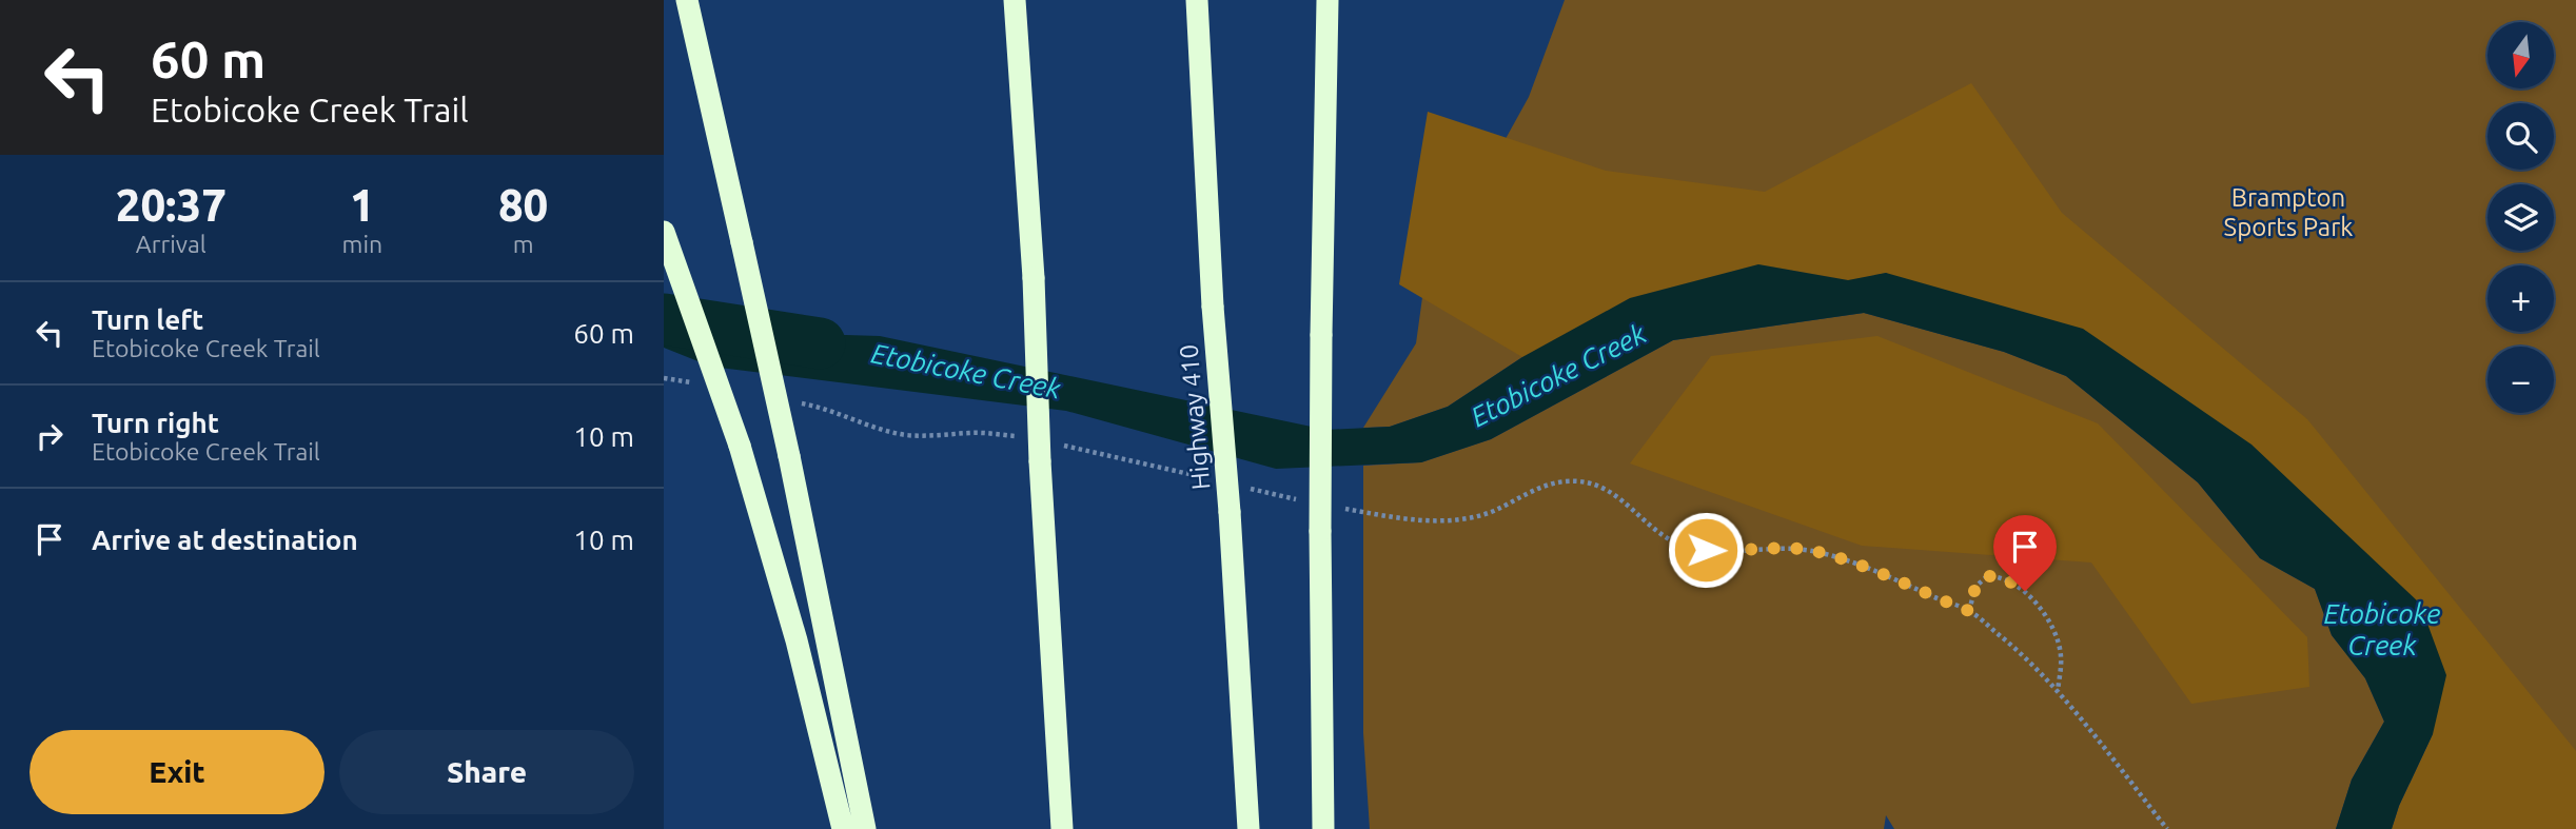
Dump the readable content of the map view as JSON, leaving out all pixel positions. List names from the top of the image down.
{
  "streets": {
    "highway": ["Highway 410"]
  },
  "water": ["Etobicoke Creek"],
  "parks": ["Brampton Sports Park"],
  "north": "bottom",
  "page": {
    "turn": ["60 m", "Etobicoke Creek Trail"],
    "map_buttons": ["+", "−"],
    "eta": [
      "20:37",
      "Arrival",
      "1",
      "min",
      "80",
      "m"
    ],
    "list": [
      {
        "name": "Turn left",
        "note": "Etobicoke Creek Trail",
        "value": "60 m"
      },
      {
        "name": "Turn right",
        "note": "Etobicoke Creek Trail",
        "value": "10 m"
      },
      {
        "name": "Arrive at destination",
        "value": "10 m"
      }
    ],
    "buttons": ["Exit", "Share"]
  }
}
